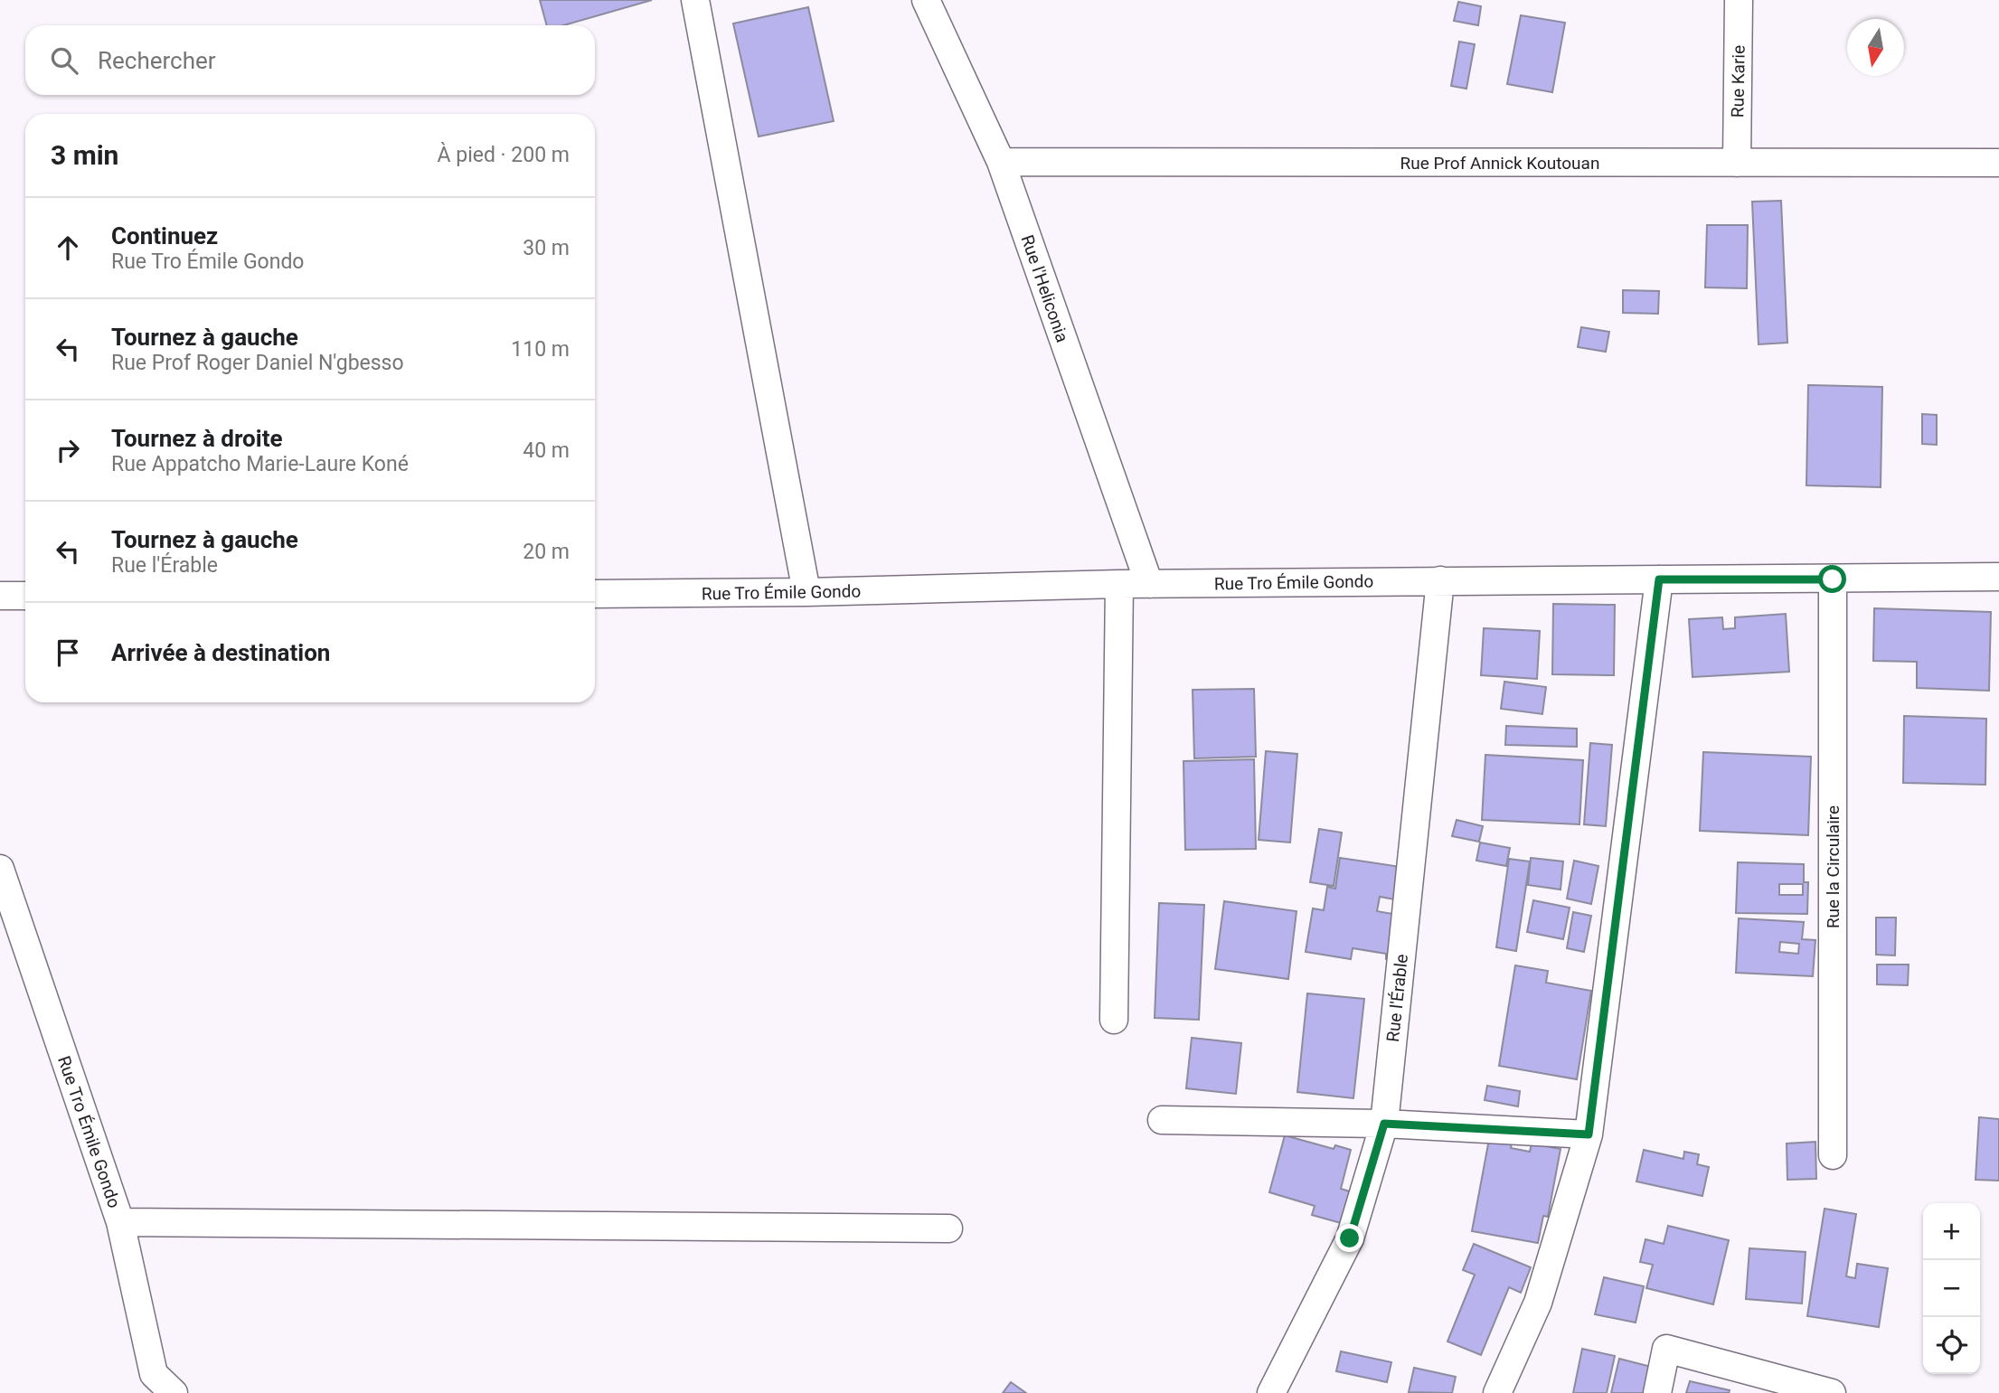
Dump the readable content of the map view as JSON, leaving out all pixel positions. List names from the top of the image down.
{
  "streets": {
    "street": [
      "Rue Karie",
      "Rue Prof Annick Koutouan",
      "Rue l'Heliconia",
      "Rue Tro Émile Gondo",
      "Rue la Circulaire",
      "Rue l'Érable"
    ]
  },
  "crossings": [
    ["Rue Karie", "Rue Prof Annick Koutouan"],
    ["Rue Prof Annick Koutouan", "Rue l'Heliconia"],
    ["Rue l'Heliconia", "Rue Tro Émile Gondo"],
    ["Rue Tro Émile Gondo", "Rue la Circulaire"],
    ["Rue Tro Émile Gondo", "Rue l'Érable"]
  ],
  "north": "bottom",
  "page": {
    "search": "Rechercher",
    "heading": ["3 min", "À pied · 200 m"],
    "list": [
      ["Continuez", "Rue Tro Émile Gondo", "30 m"],
      ["Tournez à gauche", "Rue Prof Roger Daniel N'gbesso", "110 m"],
      ["Tournez à droite", "Rue Appatcho Marie-Laure Koné", "40 m"],
      ["Tournez à gauche", "Rue l'Érable", "20 m"],
      "Arrivée à destination"
    ],
    "map_buttons": ["+", "−"]
  }
}
